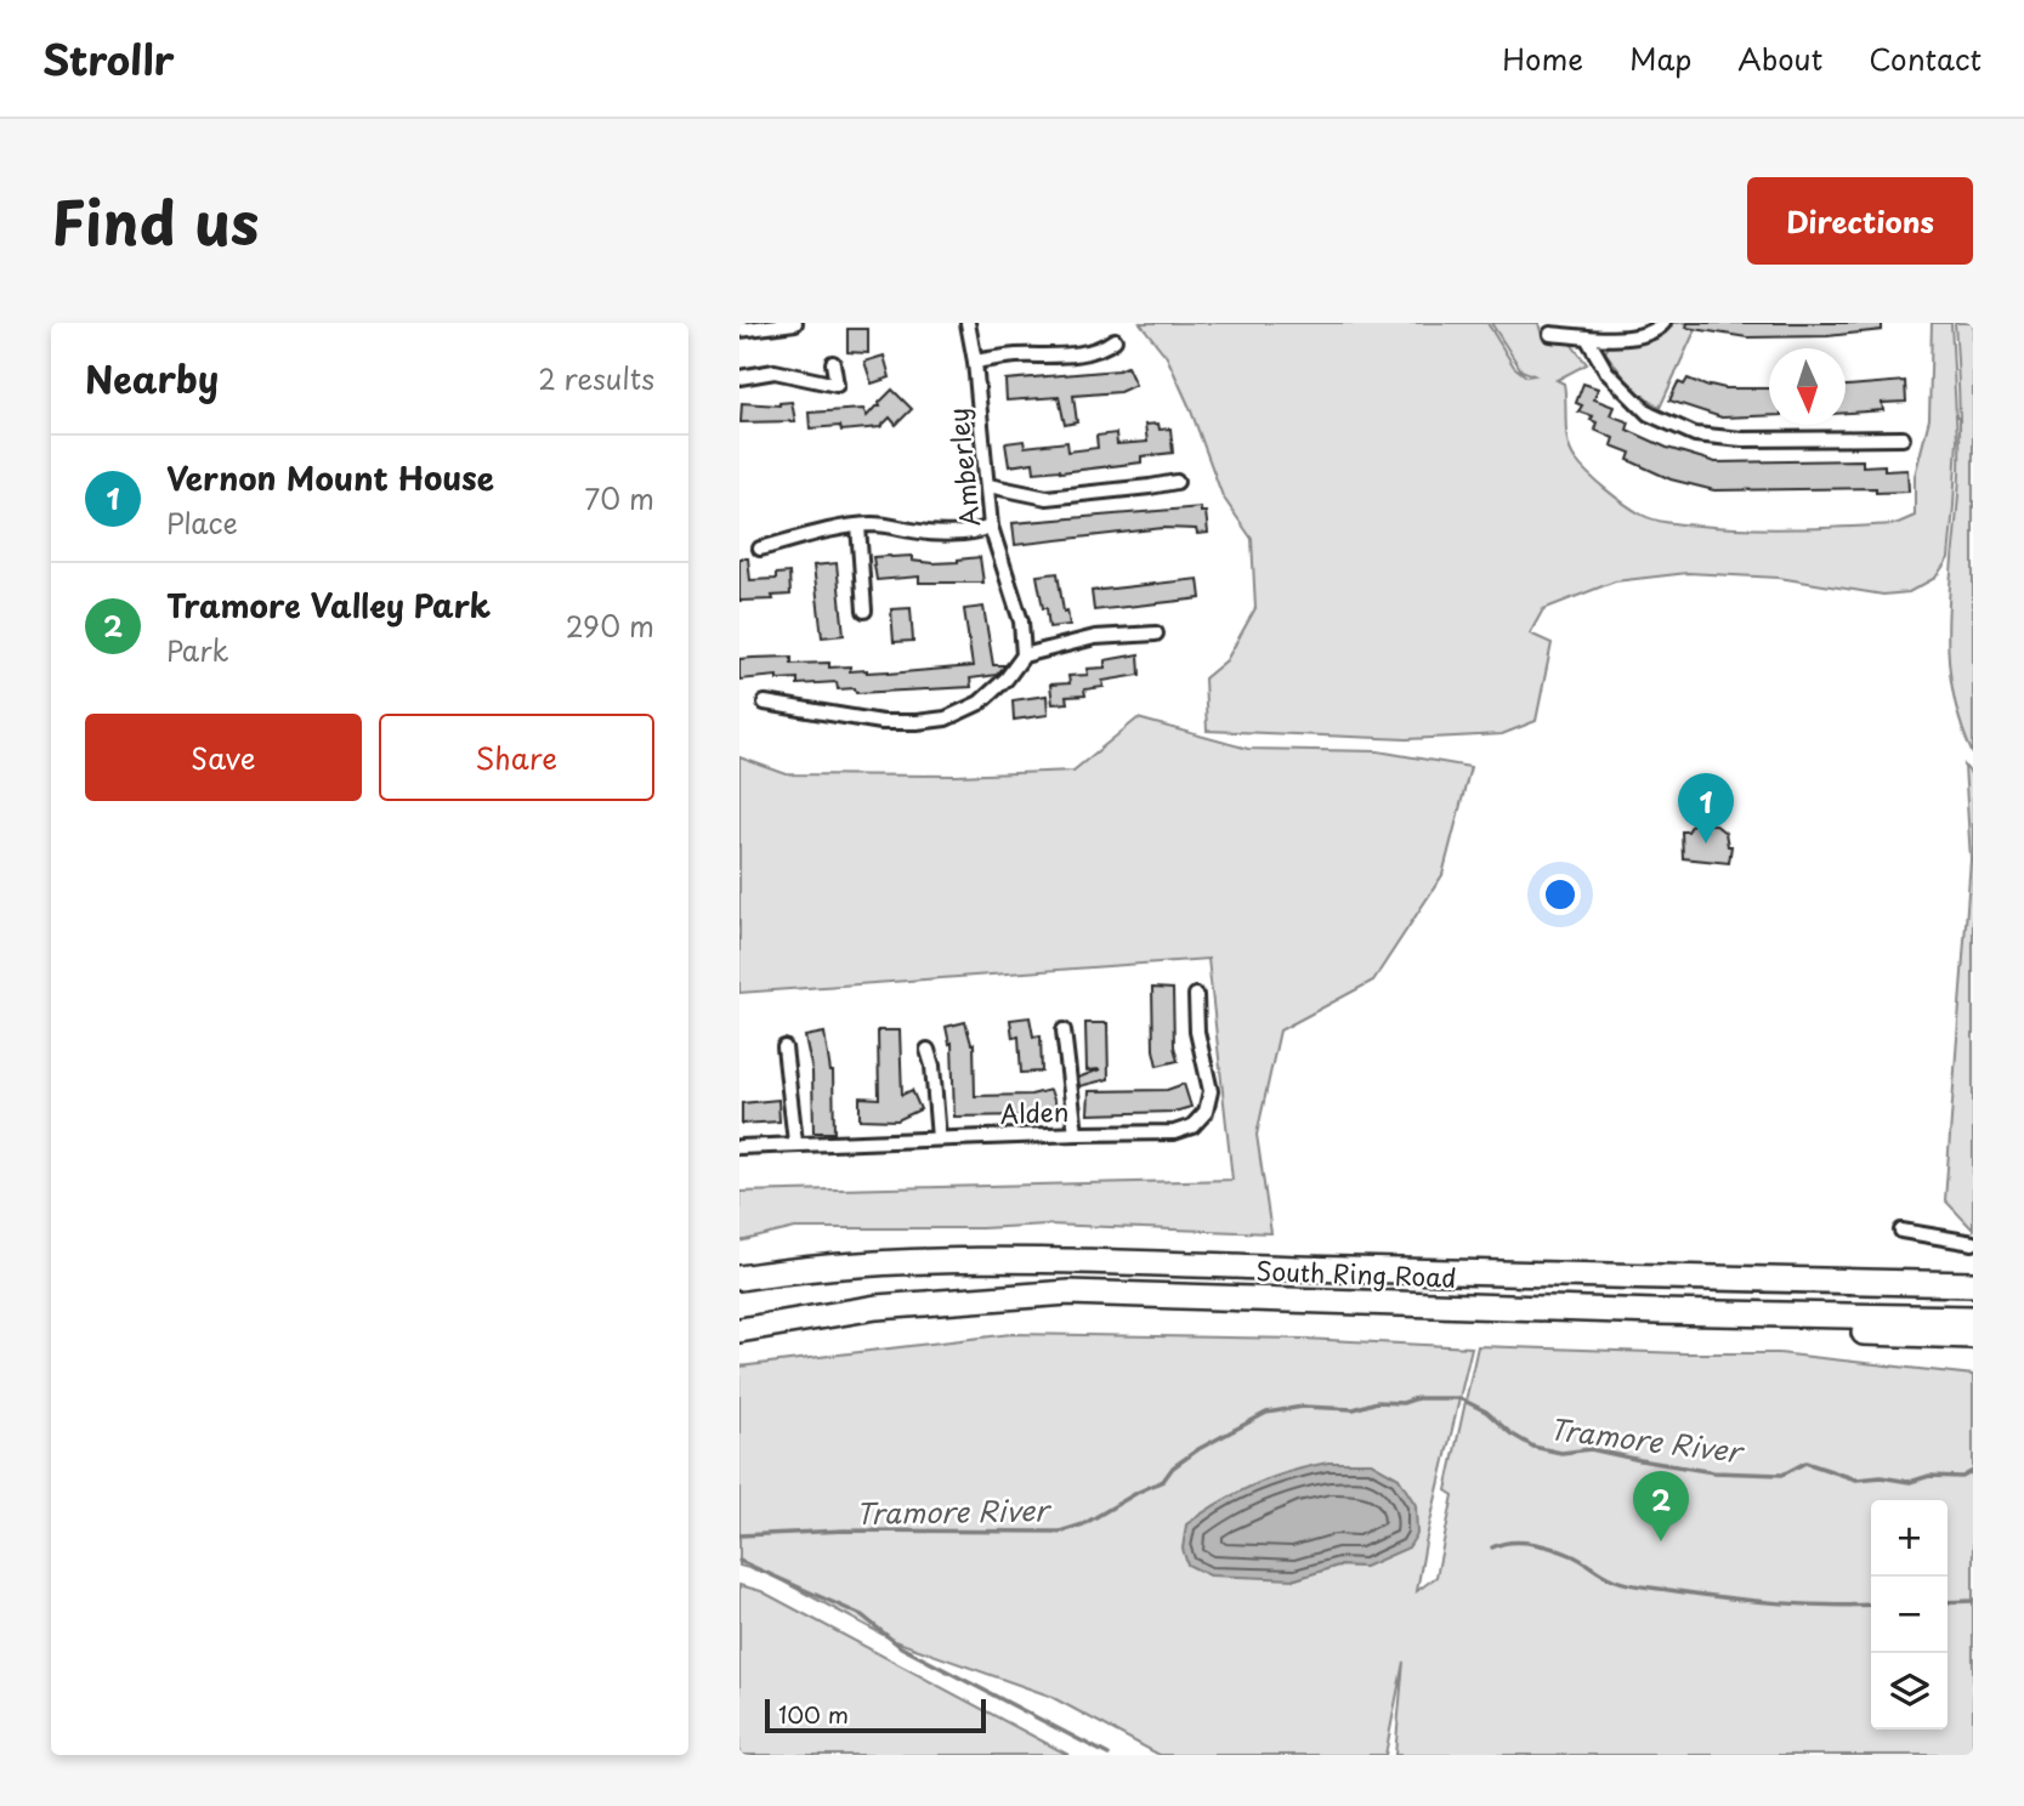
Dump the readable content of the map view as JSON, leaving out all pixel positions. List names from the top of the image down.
{
  "streets": {
    "highway": ["South Ring Road"],
    "street": ["Amberley", "Alden"]
  },
  "water": ["Tramore River"],
  "scale_bar": "100 m",
  "north": "bottom",
  "page": {
    "header": "Strollr",
    "nav": [
      "Home",
      "Map",
      "About",
      "Contact"
    ],
    "title": "Find us",
    "buttons": [
      "Directions",
      ["Save", "Share"]
    ],
    "heading": ["Nearby", "2 results"],
    "list": [
      {
        "mark": "1",
        "name": "Vernon Mount House",
        "note": "Place",
        "value": "70 m"
      },
      {
        "mark": "2",
        "name": "Tramore Valley Park",
        "note": "Park",
        "value": "290 m"
      }
    ],
    "pins": ["1", "2"],
    "map_buttons": ["+", "−"],
    "scale": "100 m"
  }
}
